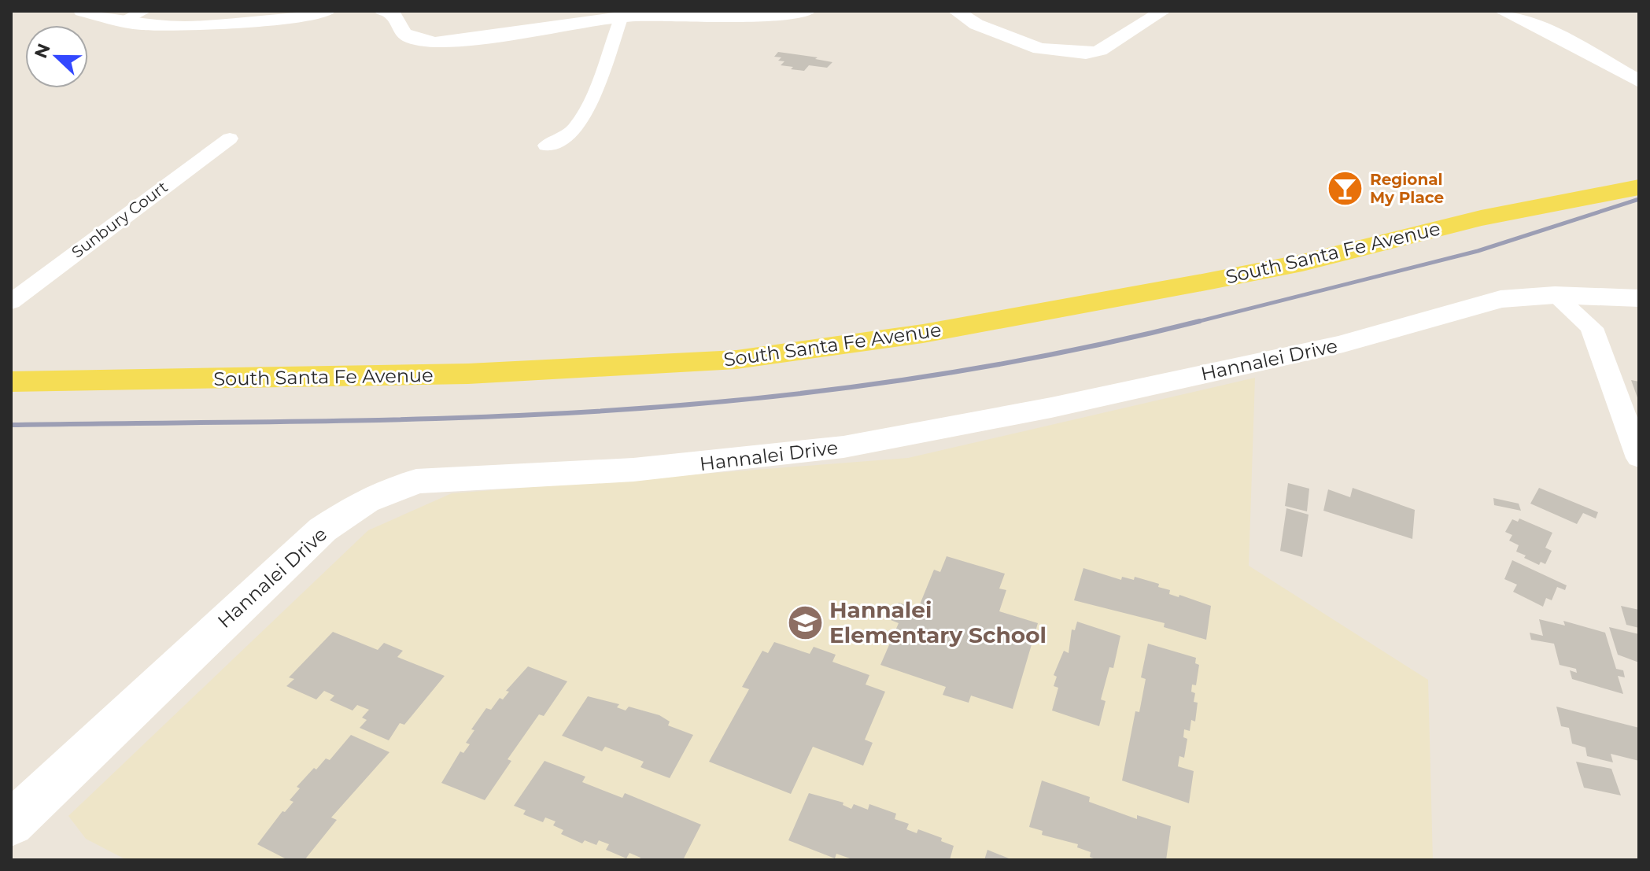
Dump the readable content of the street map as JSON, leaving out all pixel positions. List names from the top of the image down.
{
  "streets": {
    "main road": ["South Santa Fe Avenue"],
    "street": ["Sunbury Court", "Hannalei Drive"]
  },
  "places": {
    "bar": ["Regional My Place"],
    "school or university": ["Hannalei Elementary School"]
  },
  "north": "left"
}
